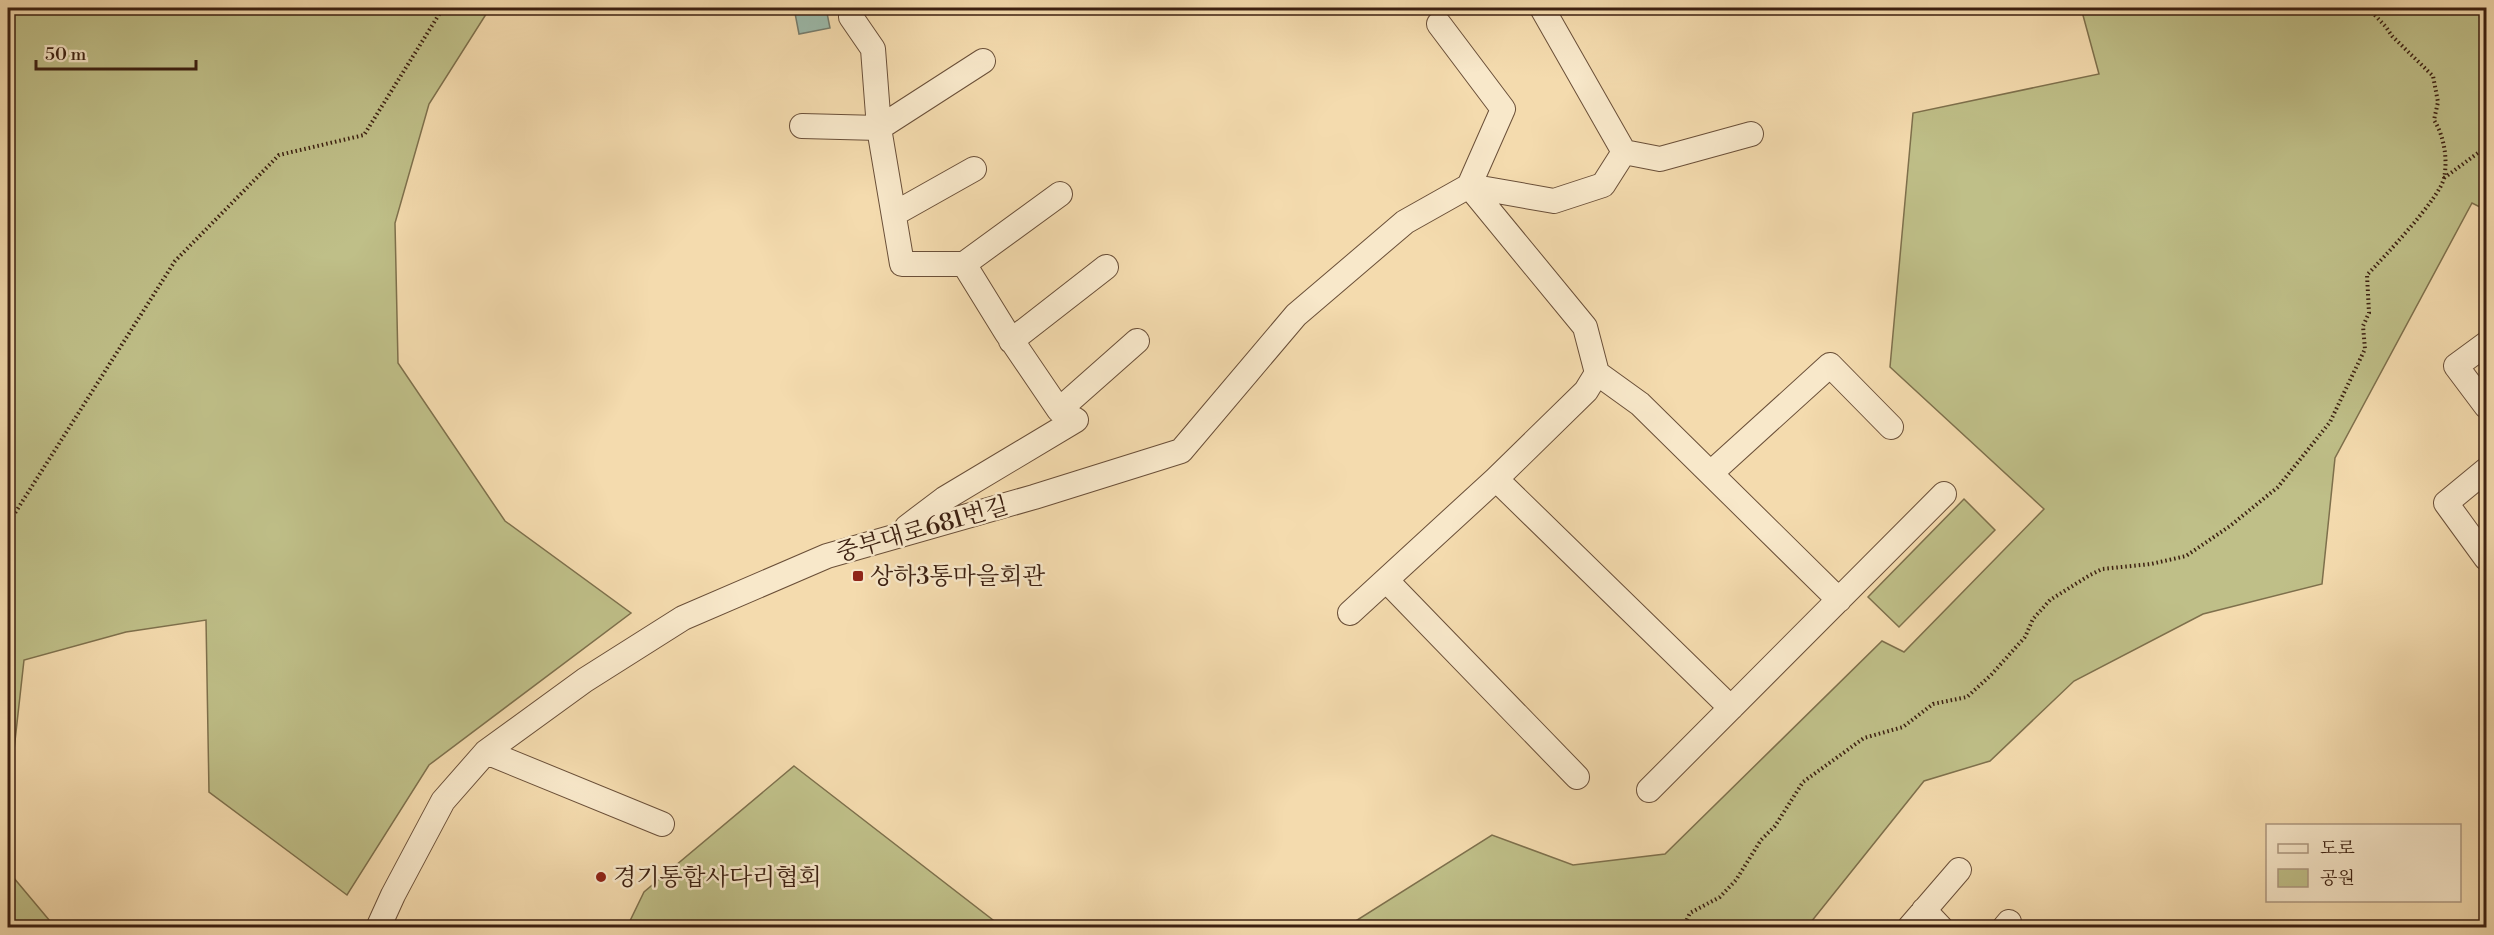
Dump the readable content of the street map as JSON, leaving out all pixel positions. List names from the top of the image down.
{
  "streets": {
    "street": ["중부대로681번길"]
  },
  "places": {
    "transit": ["상하3통마을회관"],
    "other": ["경기통합사다리협회"]
  },
  "legend": ["도로", "공원"],
  "scale_bar": "50 m"
}
